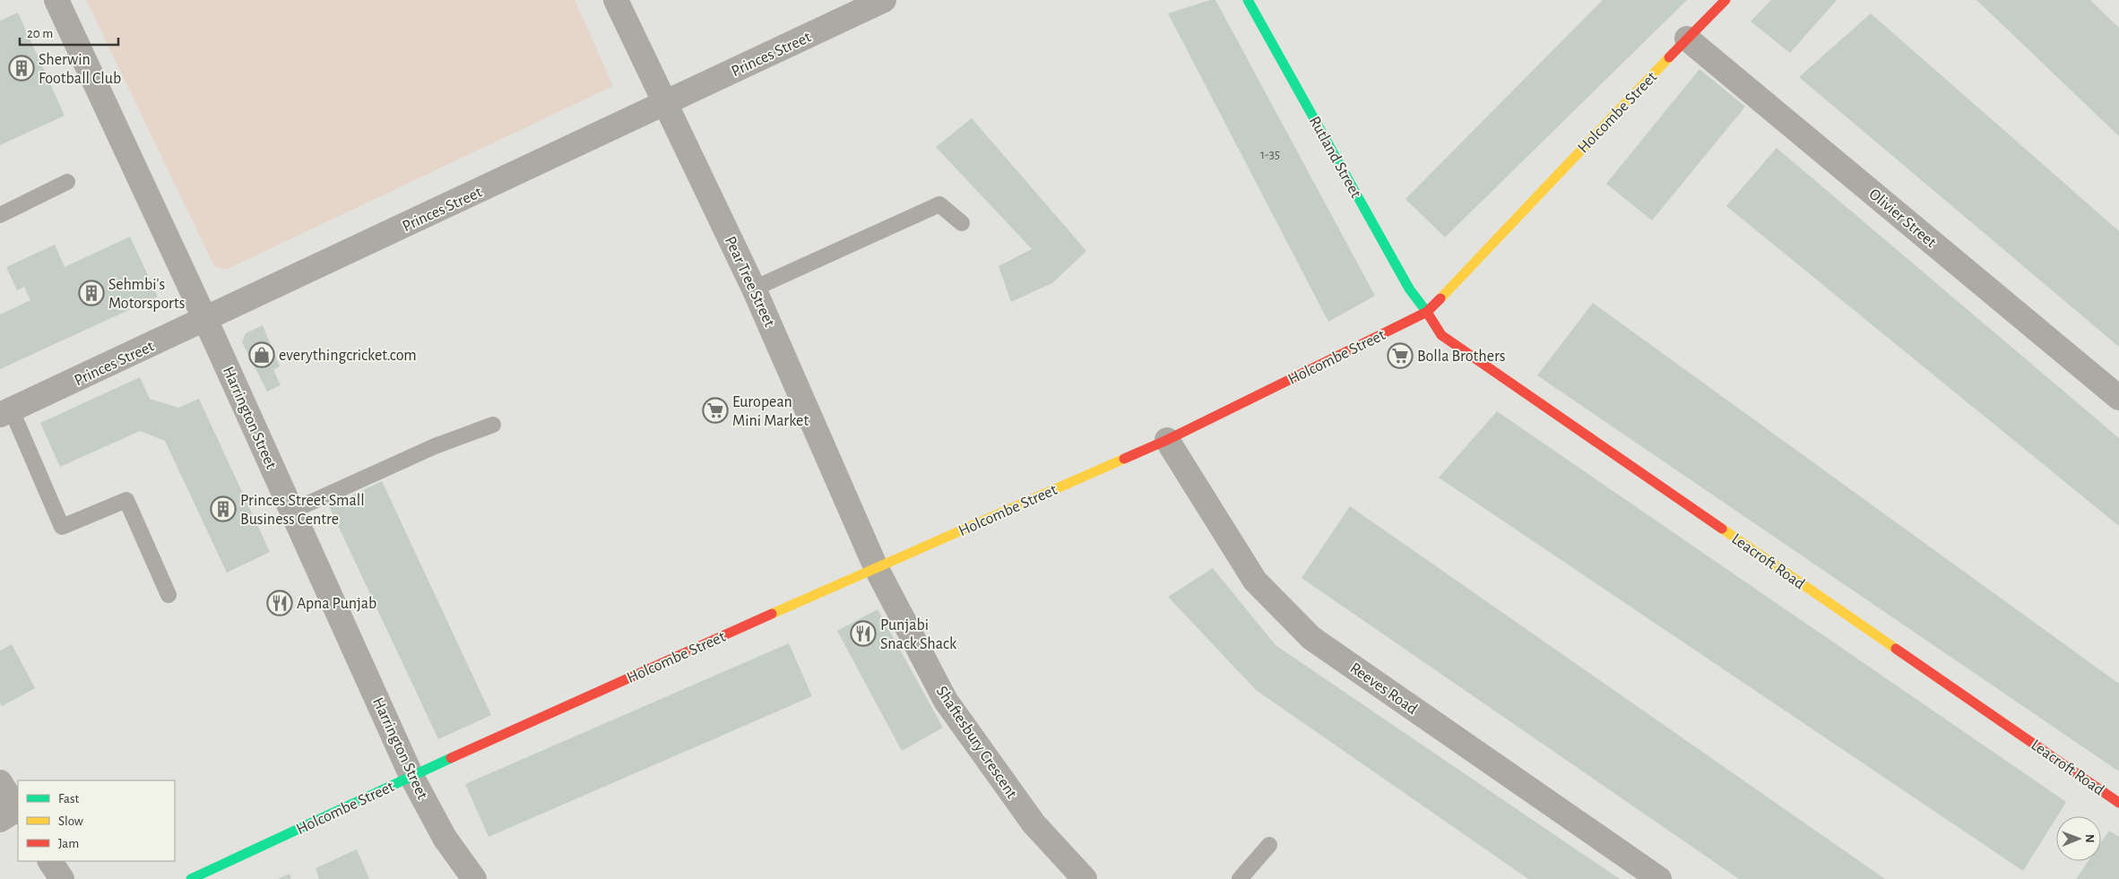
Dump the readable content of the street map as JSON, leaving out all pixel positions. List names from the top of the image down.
{
  "streets": {
    "street": [
      "Princes Street",
      "Holcombe Street",
      "Rutland Street",
      "Olivier Street",
      "Pear Tree Street",
      "Harrington Street",
      "Leacroft Road",
      "Reeves Road",
      "Shaftesbury Crescent"
    ]
  },
  "crossings": [
    ["Princes Street", "Pear Tree Street"],
    ["Princes Street", "Harrington Street"],
    ["Holcombe Street", "Rutland Street"],
    ["Holcombe Street", "Olivier Street"],
    ["Holcombe Street", "Pear Tree Street"],
    ["Holcombe Street", "Harrington Street"],
    ["Holcombe Street", "Leacroft Road"],
    ["Holcombe Street", "Reeves Road"],
    ["Holcombe Street", "Shaftesbury Crescent"],
    ["Rutland Street", "Leacroft Road"],
    ["Pear Tree Street", "Shaftesbury Crescent"]
  ],
  "places": {
    "building": ["Sherwin Football Club", "Sehmbi's Motorsports", "Princes Street Small Business Centre"],
    "shop": ["everythingcricket.com"],
    "supermarket": ["Bolla Brothers", "European Mini Market"],
    "restaurant": ["Apna Punjab", "Punjabi Snack Shack"]
  },
  "house_numbers": ["1-35"],
  "legend": ["Fast", "Slow", "Jam"],
  "scale_bar": "20 m",
  "north": "right"
}
